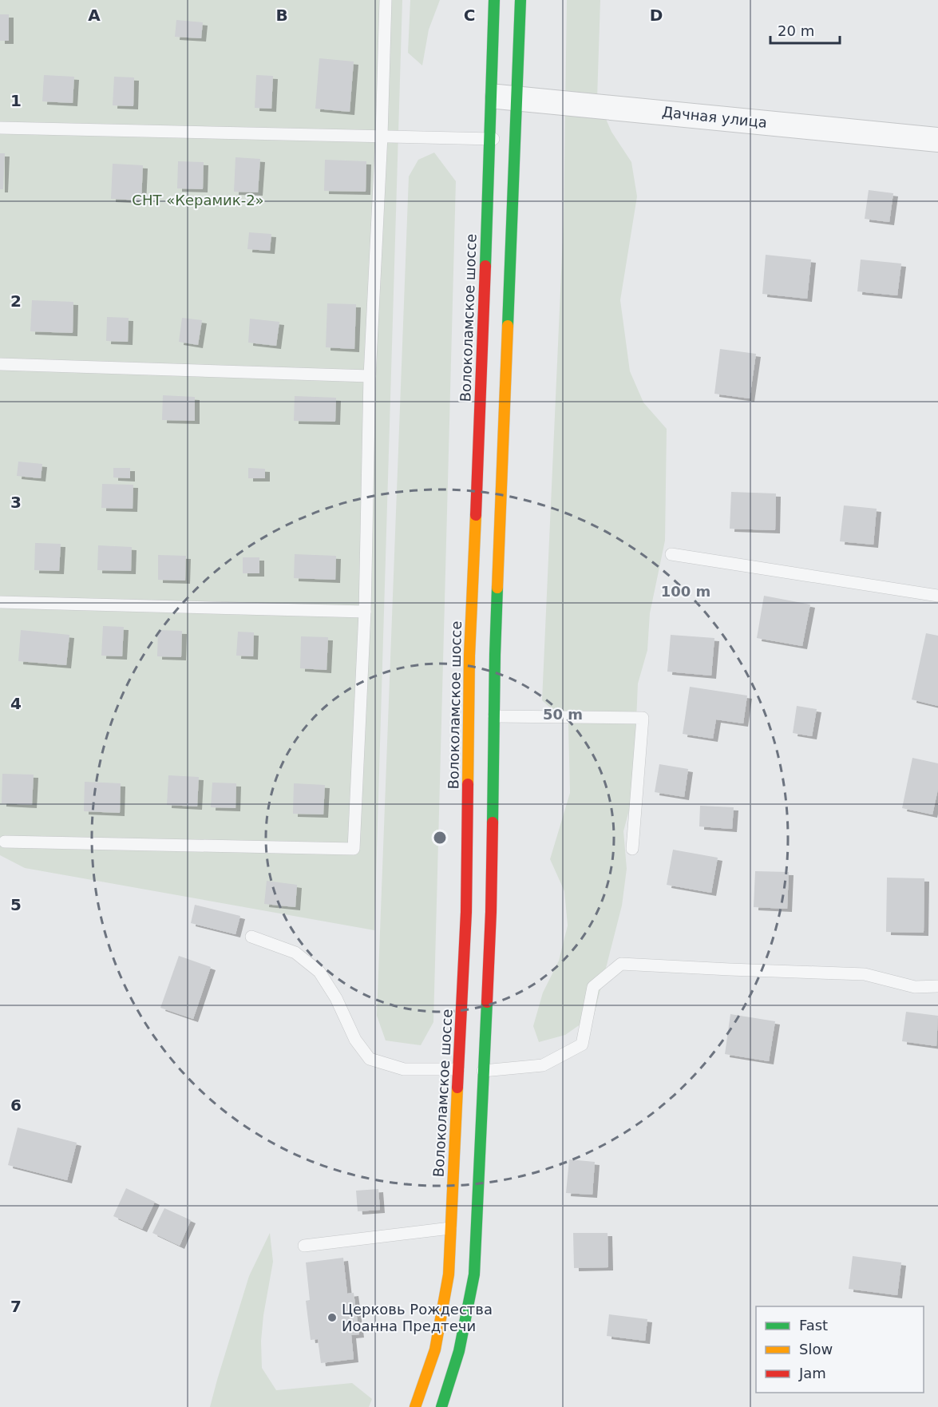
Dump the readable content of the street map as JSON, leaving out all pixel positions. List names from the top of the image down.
{
  "streets": {
    "main road": ["Волоколамское шоссе"],
    "street": ["Дачная улица"]
  },
  "crossings": [
    ["Дачная улица", "Волоколамское шоссе"]
  ],
  "parks": ["СНТ «Керамик-2»"],
  "places": ["Церковь Рождества Иоанна Предтечи"],
  "legend": ["Fast", "Slow", "Jam"],
  "scale_bar": "20 m",
  "grid": {
    "columns": [
      "A",
      "B",
      "C",
      "D"
    ],
    "rows": [
      "1",
      "2",
      "3",
      "4",
      "5",
      "6",
      "7"
    ]
  },
  "rings": ["100 m", "50 m"]
}
